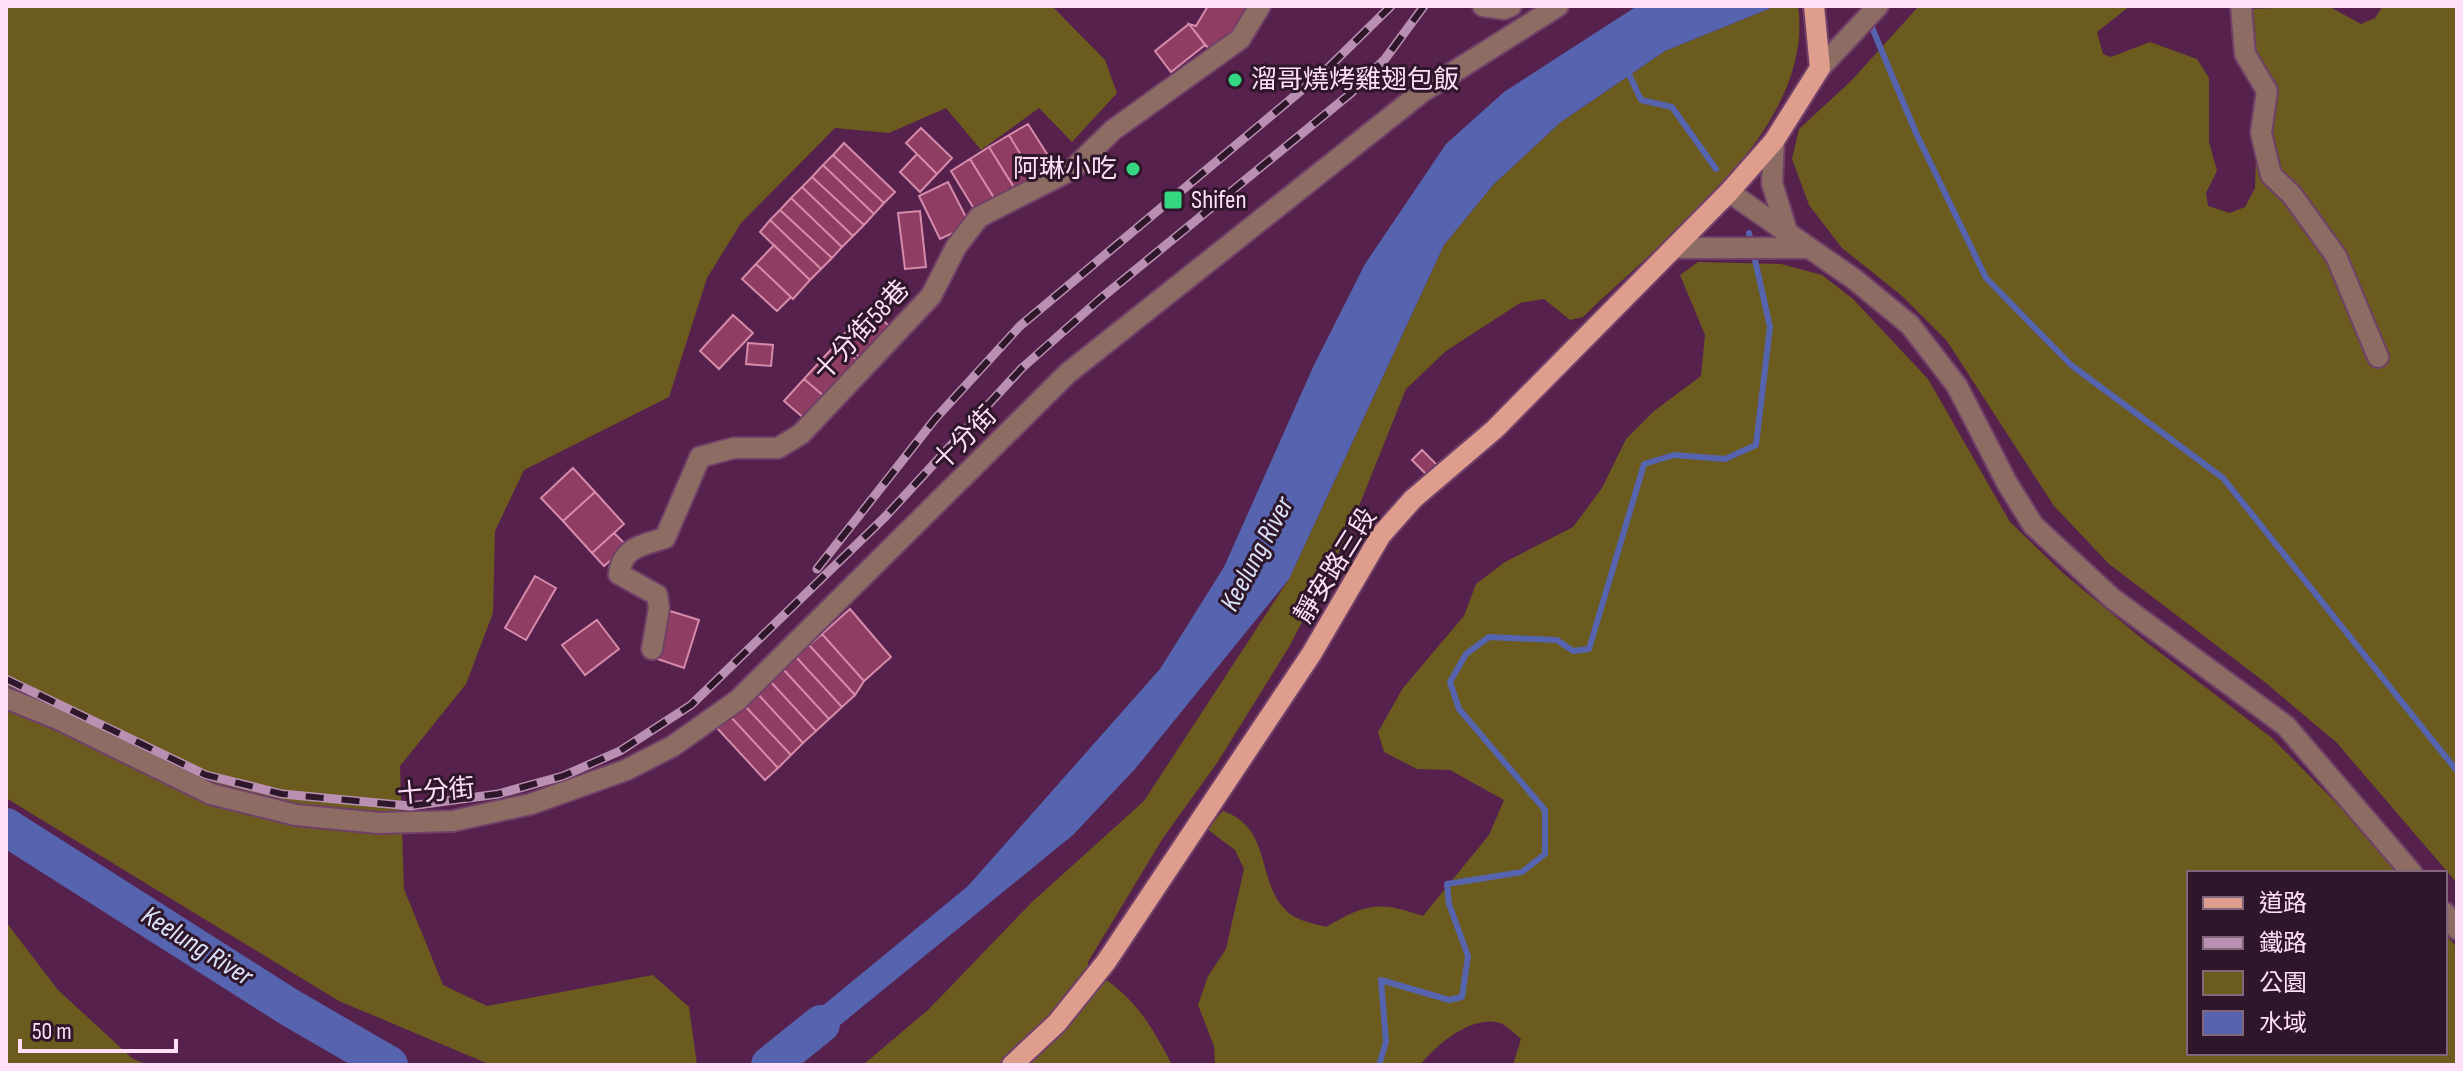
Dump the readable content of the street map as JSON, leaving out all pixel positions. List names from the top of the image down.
{
  "streets": {
    "main road": ["靜安路三段"],
    "street": ["十分街58巷", "十分街"]
  },
  "water": ["Keelung River"],
  "places": {
    "other": ["溜哥燒烤雞翅包飯", "阿琳小吃"],
    "transit": ["Shifen"]
  },
  "legend": [
    "道路",
    "鐵路",
    "公園",
    "水域"
  ],
  "scale_bar": "50 m"
}
